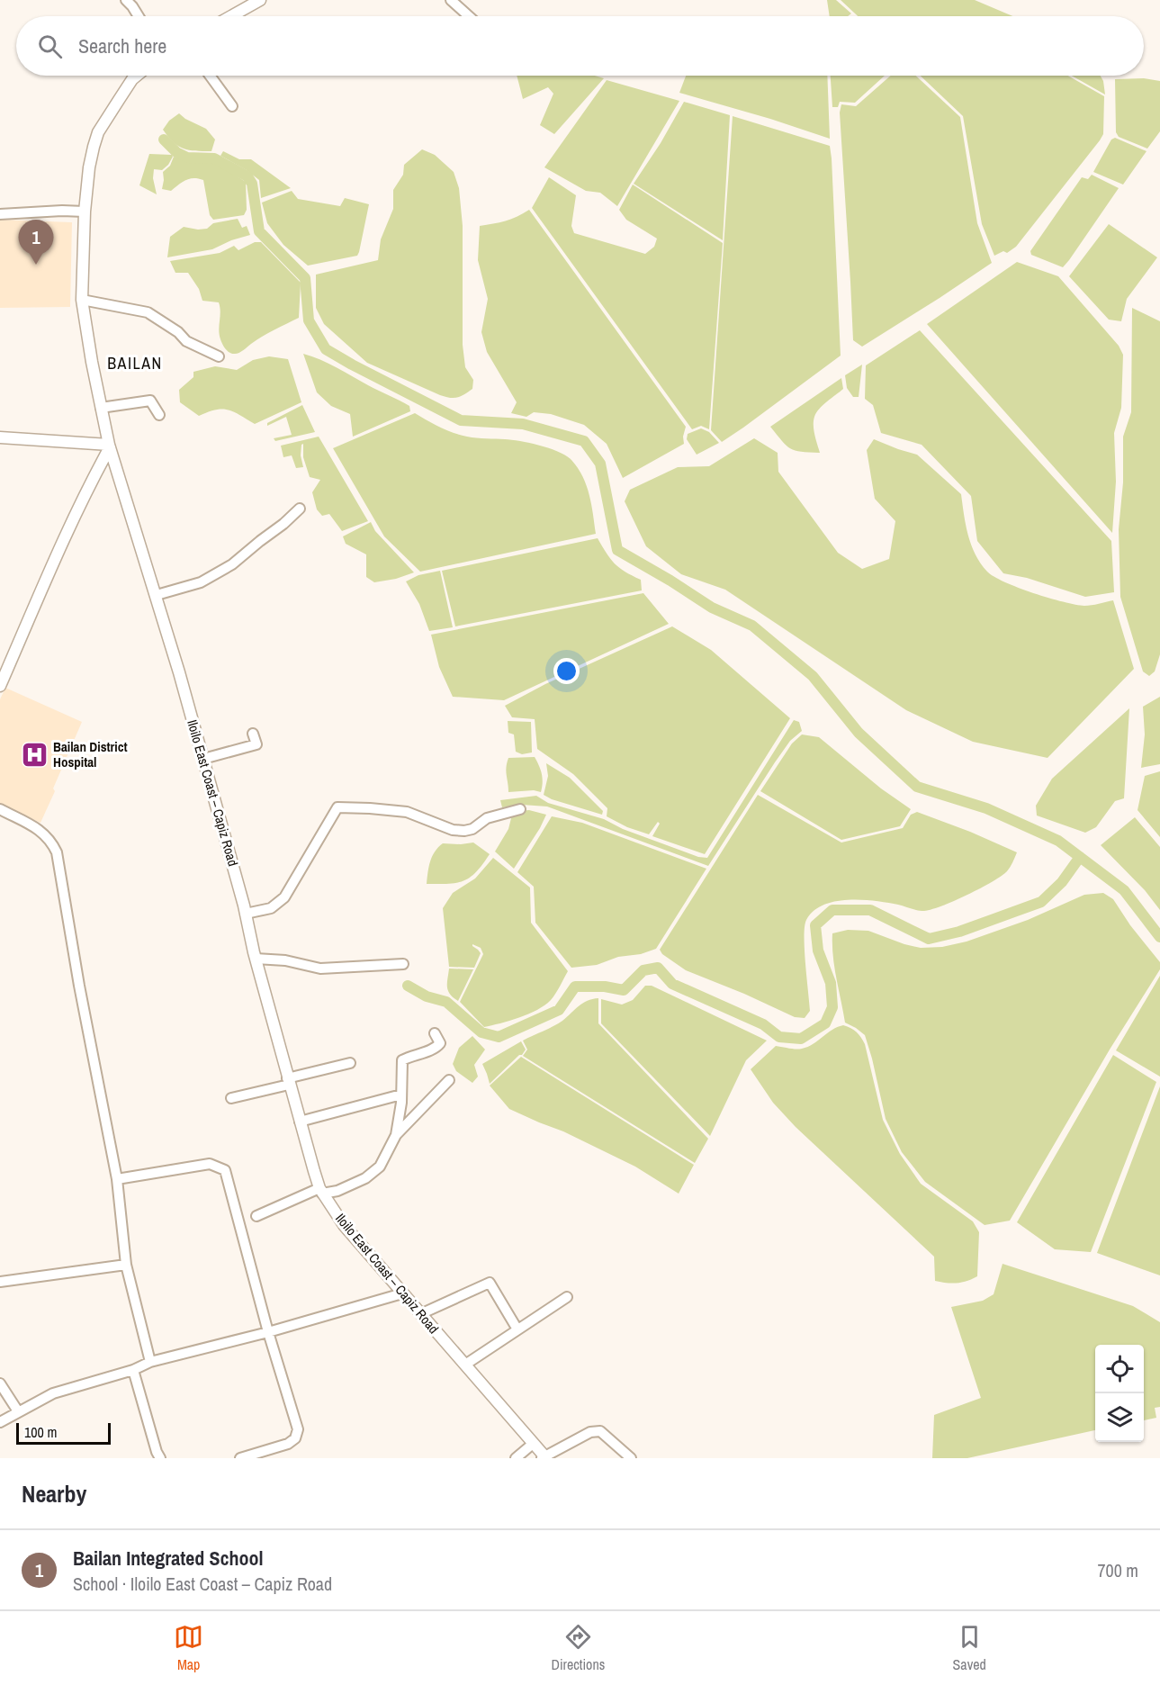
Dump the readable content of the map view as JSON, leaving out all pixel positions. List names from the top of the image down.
{
  "streets": {
    "main road": ["Iloilo East Coast – Capiz Road"]
  },
  "districts": ["BAILAN"],
  "places": {
    "hospital": ["Bailan District Hospital"]
  },
  "scale_bar": "100 m",
  "page": {
    "search": "Search here",
    "pins": "1",
    "scale": "100 m",
    "heading": "Nearby",
    "list": [
      {
        "mark": "1",
        "name": "Bailan Integrated School",
        "note": "School · Iloilo East Coast – Capiz Road",
        "value": "700 m"
      }
    ],
    "nav": ["Map", "Directions", "Saved"]
  }
}
